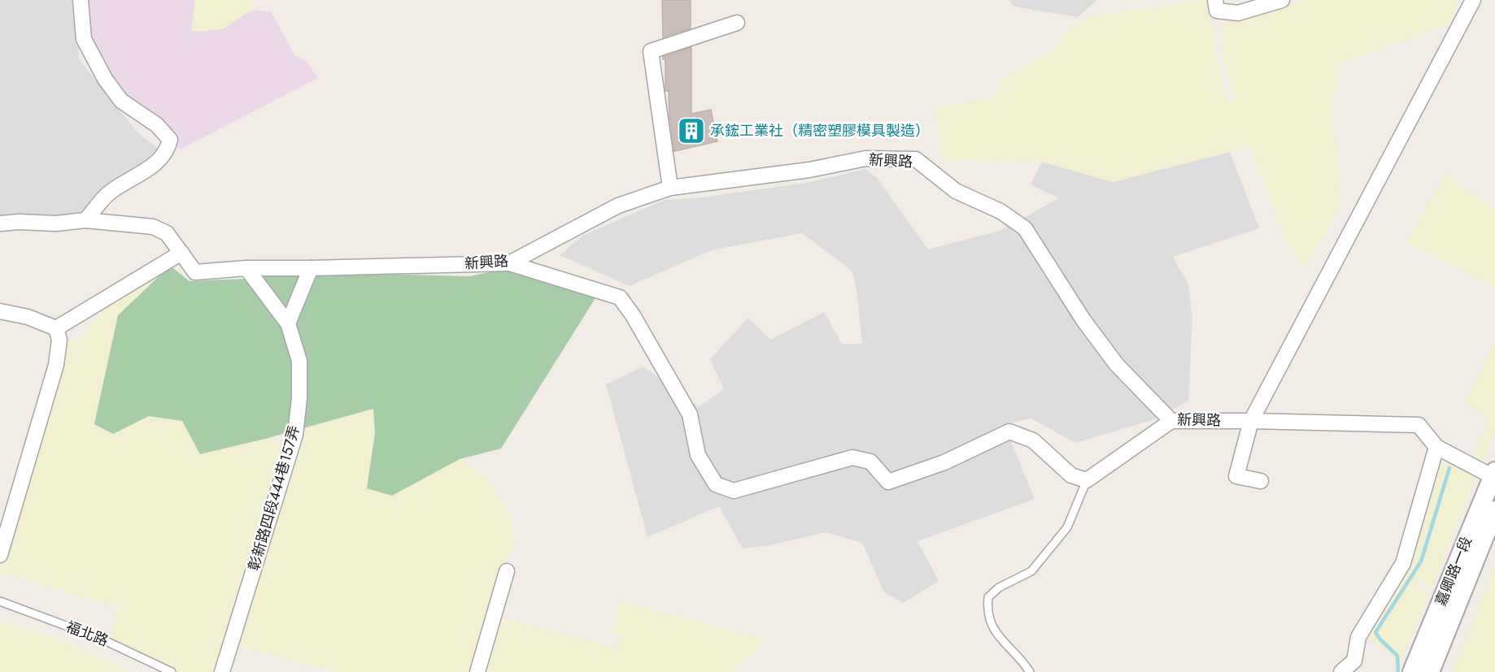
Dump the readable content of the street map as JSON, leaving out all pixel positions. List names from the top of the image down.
{
  "streets": {
    "street": ["新興路", "彰新路四段444巷157弄", "嘉卿路一段"],
    "lane": ["福北路"]
  },
  "crossings": [
    ["新興路", "彰新路四段444巷157弄"],
    ["新興路", "嘉卿路一段"]
  ],
  "places": {
    "building": ["承鋐工業社（精密塑膠模具製造）"]
  }
}
